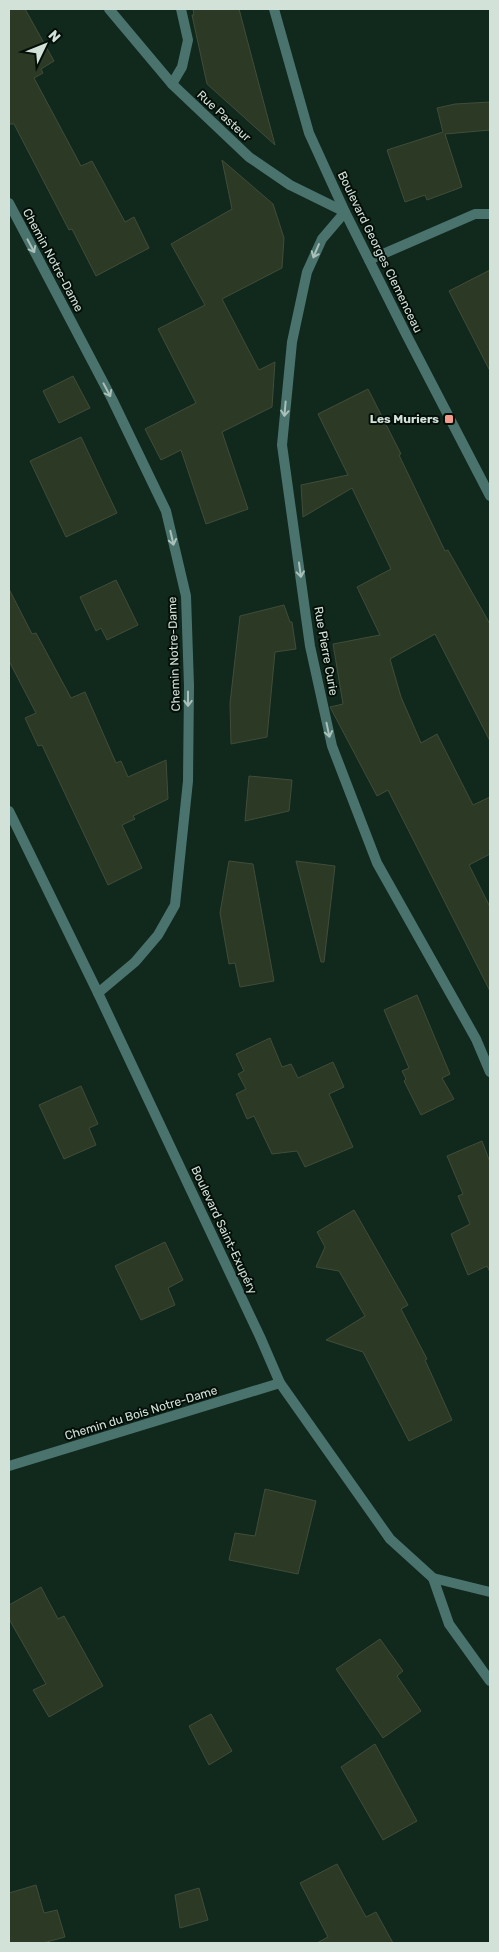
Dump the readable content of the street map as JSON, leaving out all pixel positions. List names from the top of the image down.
{
  "streets": {
    "street": [
      "Rue Pasteur",
      "Boulevard Georges Clemenceau",
      "Chemin Notre-Dame",
      "Rue Pierre Curie",
      "Boulevard Saint-Exupéry",
      "Chemin du Bois Notre-Dame"
    ]
  },
  "crossings": [
    ["Rue Pasteur", "Boulevard Georges Clemenceau"],
    ["Rue Pasteur", "Rue Pierre Curie"],
    ["Boulevard Georges Clemenceau", "Rue Pierre Curie"],
    ["Chemin Notre-Dame", "Boulevard Saint-Exupéry"],
    ["Boulevard Saint-Exupéry", "Chemin du Bois Notre-Dame"]
  ],
  "one_way": ["Chemin Notre-Dame", "Rue Pierre Curie"],
  "places": {
    "transit": ["Les Muriers"]
  },
  "north": "top right"
}
